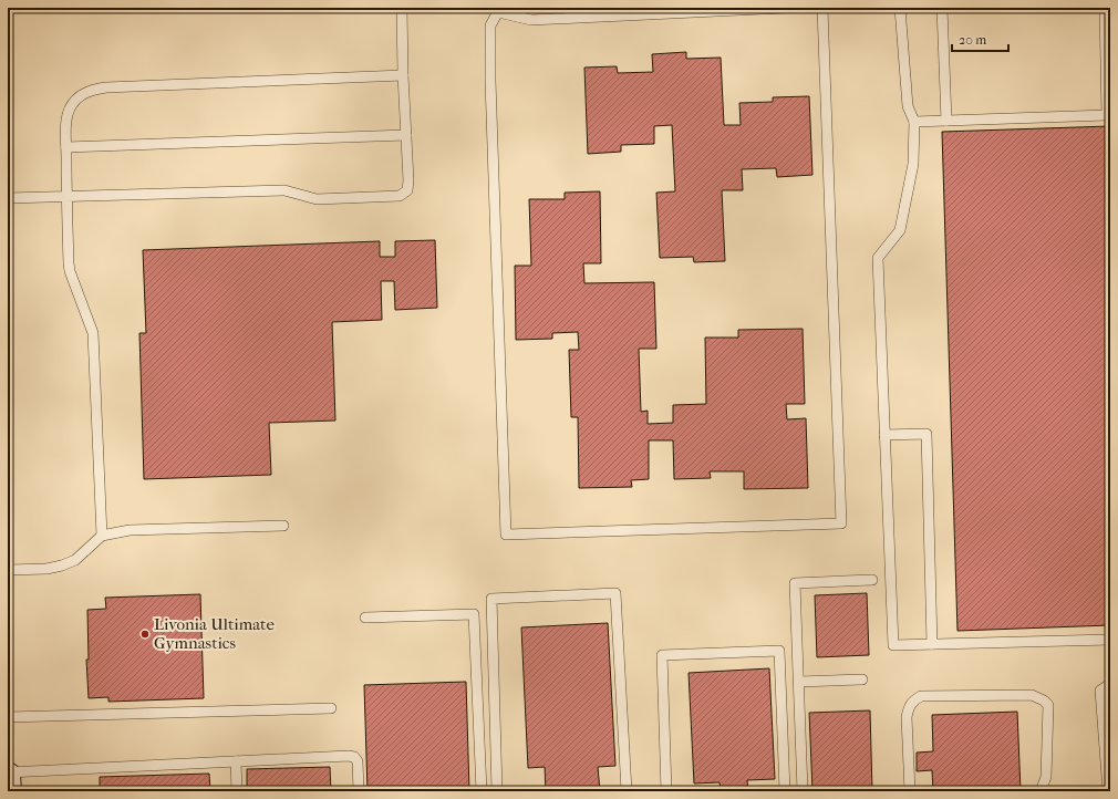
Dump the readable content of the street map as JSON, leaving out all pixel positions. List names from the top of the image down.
{
  "places": ["Livonia Ultimate Gymnastics"],
  "scale_bar": "20 m"
}
